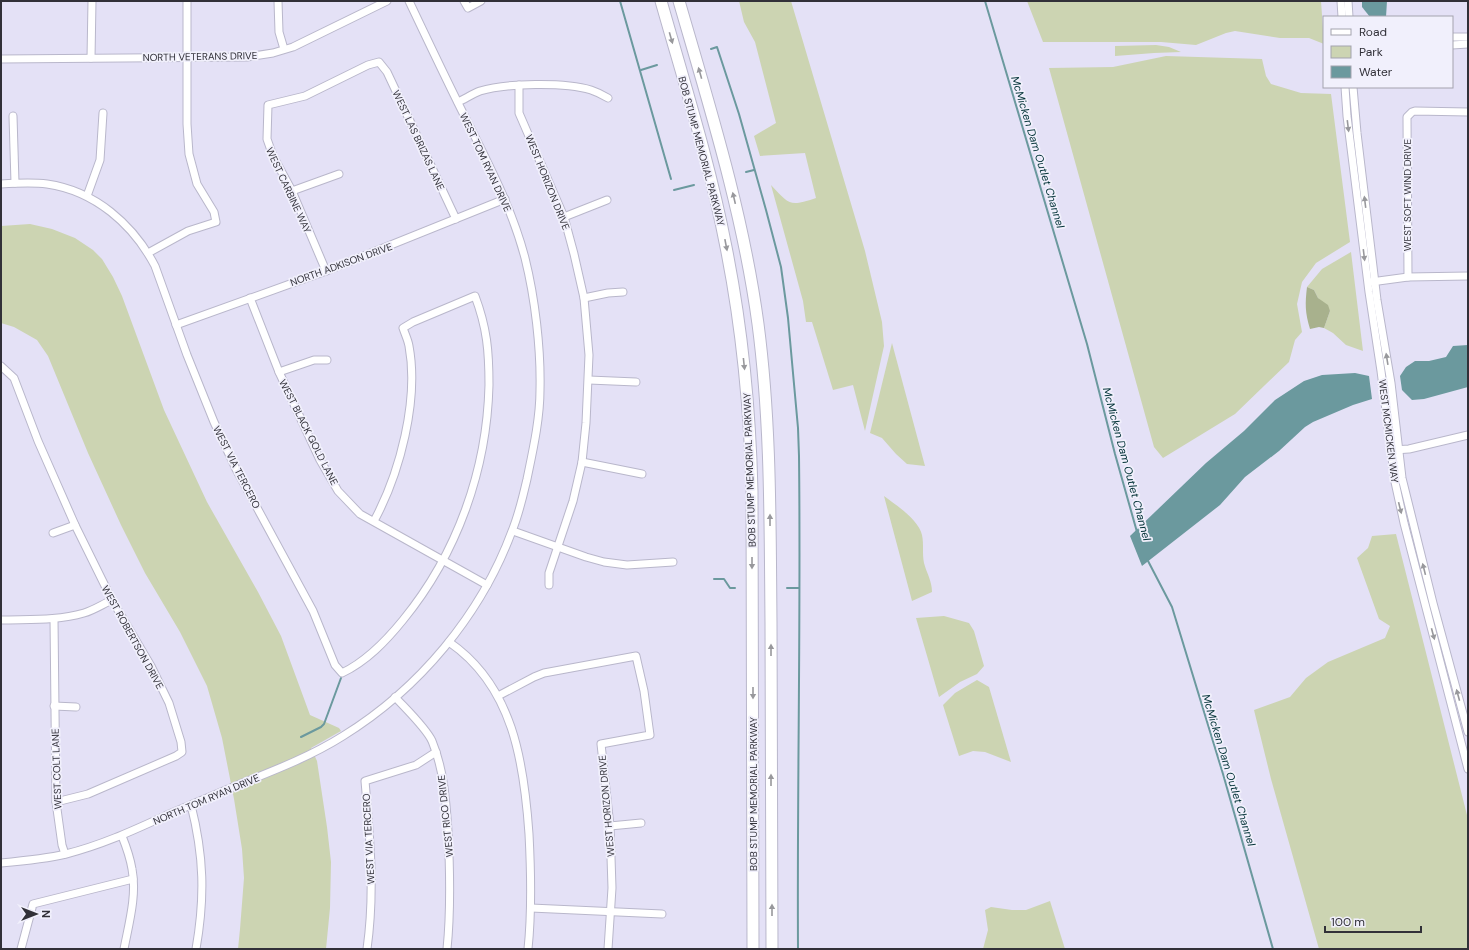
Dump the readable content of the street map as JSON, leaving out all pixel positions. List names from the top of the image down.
{
  "streets": {
    "highway": ["BOB STUMP MEMORIAL PARKWAY"],
    "street": [
      "NORTH VETERANS DRIVE",
      "WEST LAS BRIZAS LANE",
      "WEST TOM RYAN DRIVE",
      "WEST HORIZON DRIVE",
      "WEST CARBINE WAY",
      "WEST SOFT WIND DRIVE",
      "NORTH ADKISON DRIVE",
      "WEST MCMICKEN WAY",
      "WEST BLACK GOLD LANE",
      "WEST VIA TERCERO",
      "WEST ROBERTSON DRIVE",
      "WEST COLT LANE",
      "NORTH TOM RYAN DRIVE",
      "WEST RICO DRIVE"
    ]
  },
  "crossings": [
    ["WEST LAS BRIZAS LANE", "WEST CARBINE WAY"],
    ["WEST LAS BRIZAS LANE", "NORTH ADKISON DRIVE"],
    ["WEST TOM RYAN DRIVE", "NORTH ADKISON DRIVE"],
    ["WEST TOM RYAN DRIVE", "WEST BLACK GOLD LANE"],
    ["WEST TOM RYAN DRIVE", "NORTH TOM RYAN DRIVE"],
    ["WEST TOM RYAN DRIVE", "WEST RICO DRIVE"],
    ["WEST CARBINE WAY", "NORTH ADKISON DRIVE"],
    ["NORTH ADKISON DRIVE", "WEST BLACK GOLD LANE"],
    ["NORTH ADKISON DRIVE", "WEST VIA TERCERO"],
    ["WEST BLACK GOLD LANE", "WEST VIA TERCERO"],
    ["WEST VIA TERCERO", "WEST RICO DRIVE"],
    ["WEST ROBERTSON DRIVE", "WEST COLT LANE"],
    ["WEST COLT LANE", "NORTH TOM RYAN DRIVE"],
    ["NORTH TOM RYAN DRIVE", "WEST RICO DRIVE"]
  ],
  "water": ["McMicken Dam Outlet Channel"],
  "legend": ["Road", "Park", "Water"],
  "scale_bar": "100 m",
  "north": "right"
}
